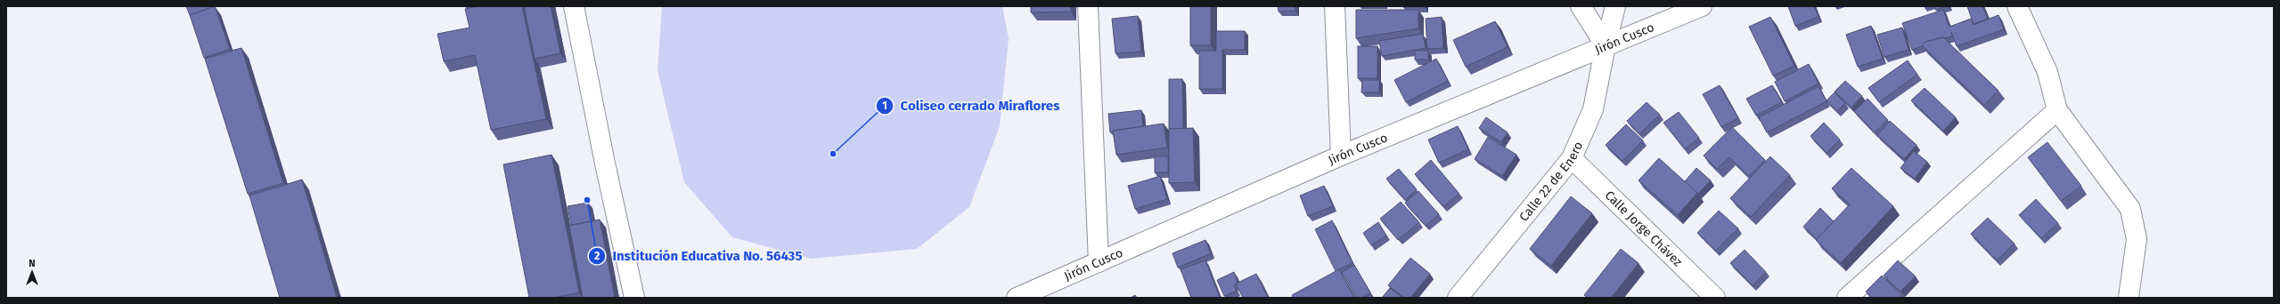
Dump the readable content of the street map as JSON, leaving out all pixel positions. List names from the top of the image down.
{
  "streets": {
    "street": ["Jirón Cusco", "Calle 22 de Enero", "Calle Jorge Chávez"]
  },
  "crossings": [
    ["Jirón Cusco", "Calle 22 de Enero"],
    ["Calle 22 de Enero", "Calle Jorge Chávez"]
  ],
  "places": ["Coliseo cerrado Miraflores", "Institución Educativa No. 56435"],
  "north": "top"
}
